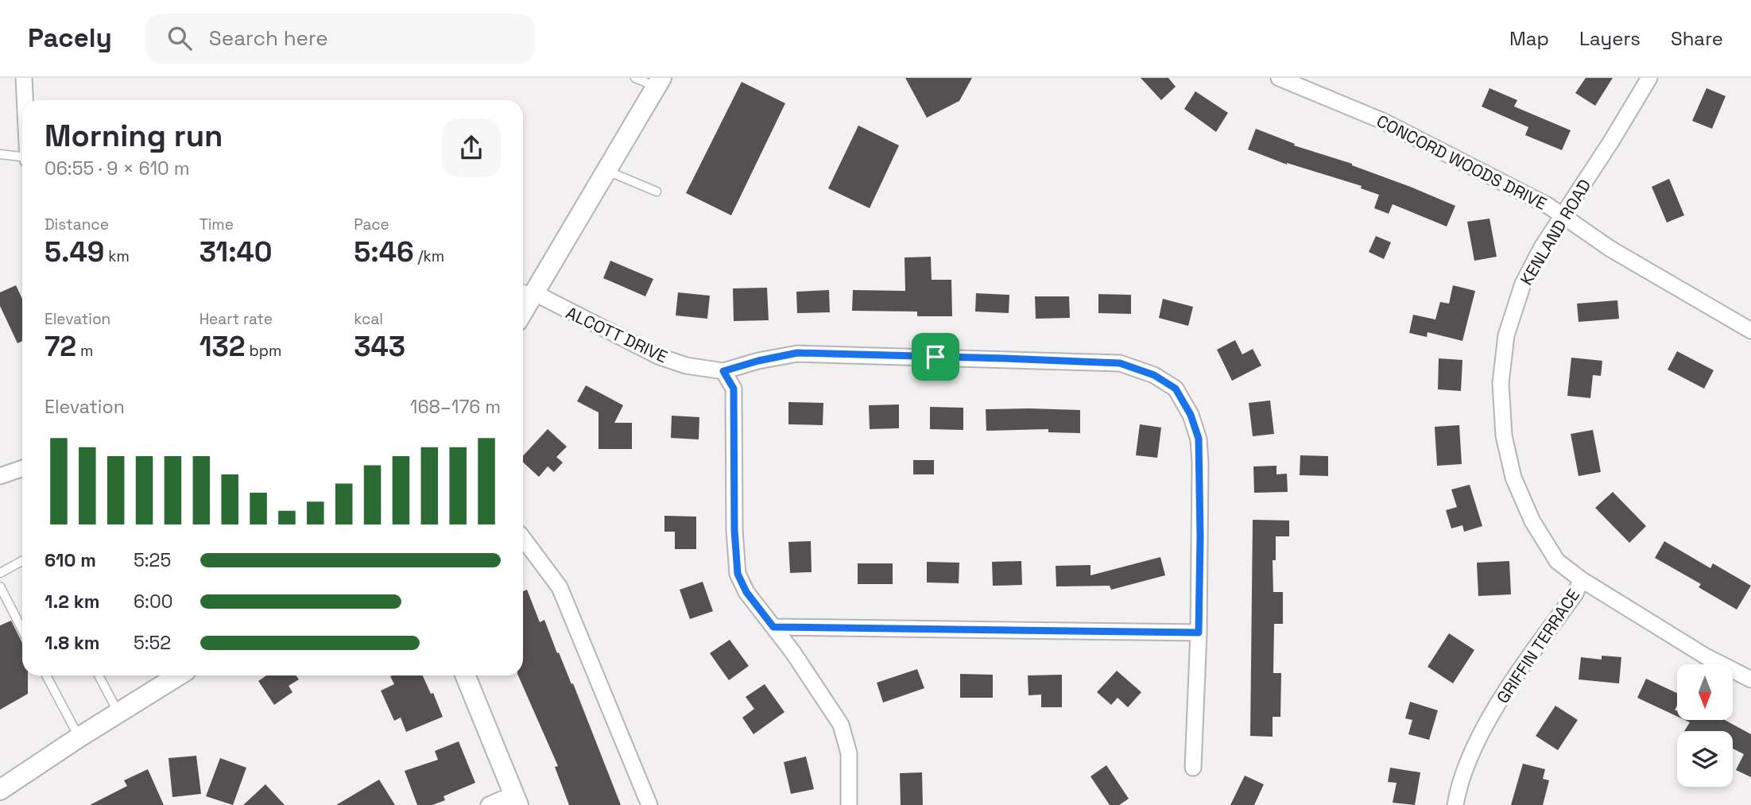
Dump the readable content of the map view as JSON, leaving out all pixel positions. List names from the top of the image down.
{
  "streets": {
    "street": [
      "CONCORD WOODS DRIVE",
      "KENLAND ROAD",
      "ALCOTT DRIVE",
      "GRIFFIN TERRACE"
    ]
  },
  "crossings": [
    ["CONCORD WOODS DRIVE", "KENLAND ROAD"],
    ["KENLAND ROAD", "GRIFFIN TERRACE"]
  ],
  "north": "bottom",
  "page": {
    "header": "Pacely",
    "search": "Search here",
    "nav": ["Map", "Layers", "Share"],
    "heading": ["Morning run", "06:55 · 9 × 610 m"],
    "stats": [
      ["Distance", "5.49 km"],
      ["Time", "31:40"],
      ["Pace", "5:46 /km"],
      ["Elevation", "72 m"],
      ["Heart rate", "132 bpm"],
      ["kcal", "343"]
    ],
    "chart": ["Elevation", "168–176 m"],
    "list": [
      {
        "name": "610 m",
        "note": "5:25"
      },
      {
        "name": "1.2 km",
        "note": "6:00"
      },
      {
        "name": "1.8 km",
        "note": "5:52"
      }
    ]
  }
}
